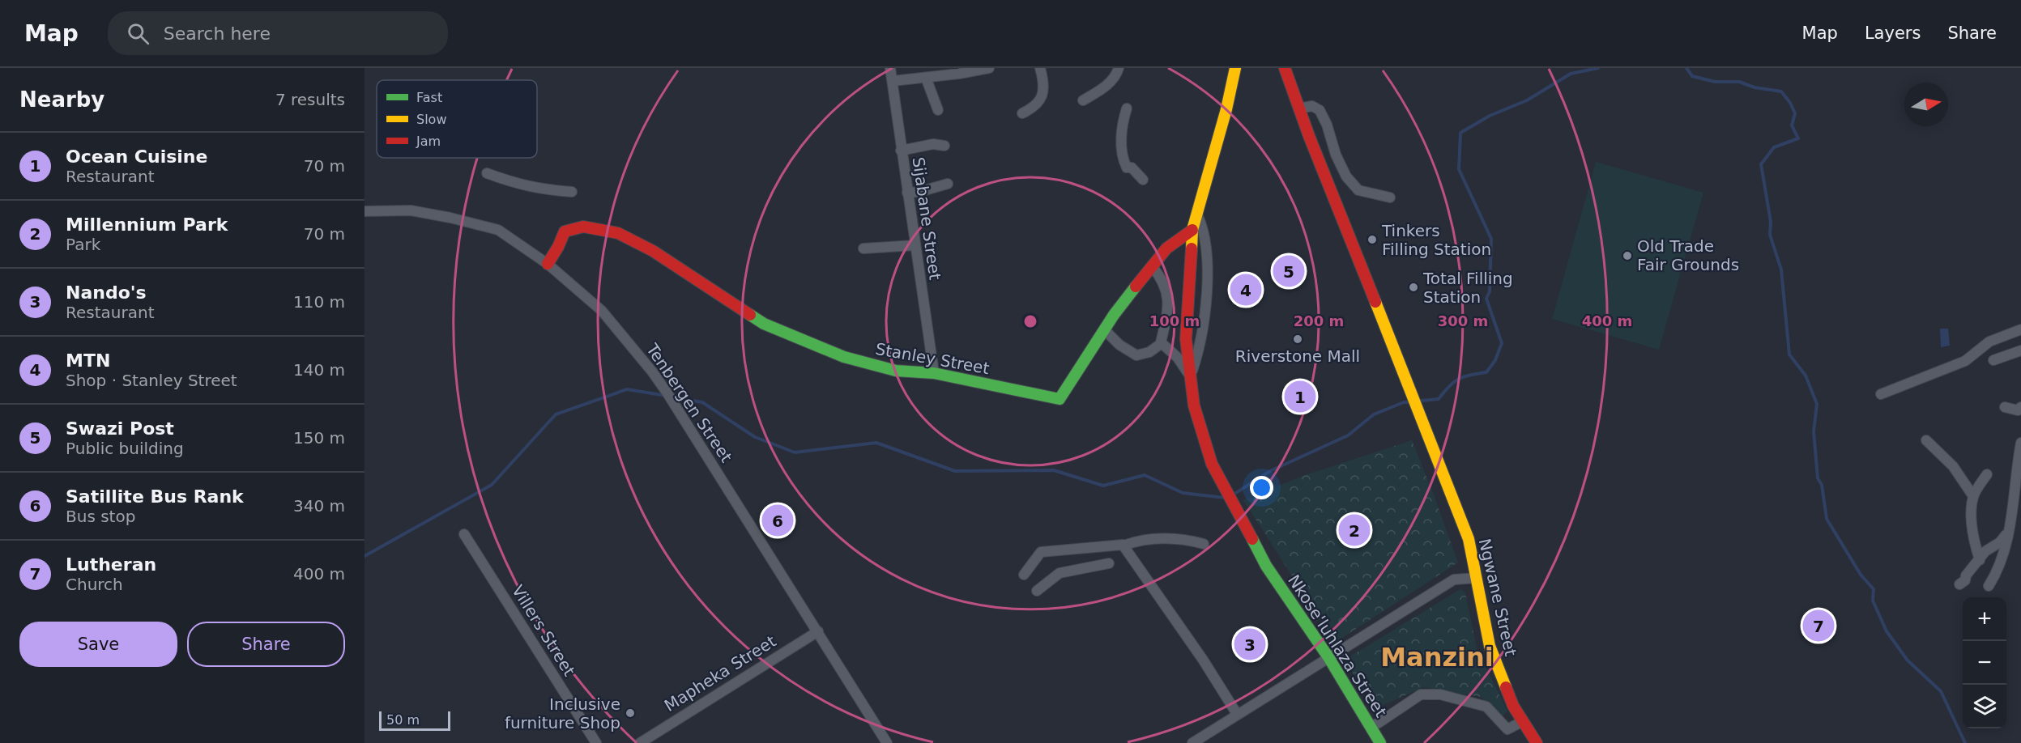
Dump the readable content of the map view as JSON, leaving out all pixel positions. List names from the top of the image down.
{
  "streets": {
    "main road": ["Stanley Street", "Ngwane Street", "Nkose'luhlaza Street"],
    "street": [
      "Sijabane Street",
      "Tenbergen Street",
      "Villers Street",
      "Mapheka Street"
    ]
  },
  "crossings": [
    ["Sijabane Street", "Stanley Street"],
    ["Stanley Street", "Tenbergen Street"],
    ["Stanley Street", "Nkose'luhlaza Street"],
    ["Tenbergen Street", "Mapheka Street"]
  ],
  "districts": ["Manzini"],
  "places": [
    "Tinkers Filling Station",
    "Old Trade Fair Grounds",
    "Total Filling Station",
    "Riverstone Mall",
    "Inclusive furniture Shop"
  ],
  "legend": ["Fast", "Slow", "Jam"],
  "scale_bar": "50 m",
  "north": "right",
  "page": {
    "header": "Map",
    "search": "Search here",
    "nav": ["Map", "Layers", "Share"],
    "heading": ["Nearby", "7 results"],
    "list": [
      {
        "mark": "1",
        "name": "Ocean Cuisine",
        "note": "Restaurant",
        "value": "70 m"
      },
      {
        "mark": "2",
        "name": "Millennium Park",
        "note": "Park",
        "value": "70 m"
      },
      {
        "mark": "3",
        "name": "Nando's",
        "note": "Restaurant",
        "value": "110 m"
      },
      {
        "mark": "4",
        "name": "MTN",
        "note": "Shop · Stanley Street",
        "value": "140 m"
      },
      {
        "mark": "5",
        "name": "Swazi Post",
        "note": "Public building",
        "value": "150 m"
      },
      {
        "mark": "6",
        "name": "Satillite Bus Rank",
        "note": "Bus stop",
        "value": "340 m"
      },
      {
        "mark": "7",
        "name": "Lutheran",
        "note": "Church",
        "value": "400 m"
      }
    ],
    "pins": [
      "5",
      "4",
      "1",
      "6",
      "2",
      "7",
      "3"
    ],
    "map_buttons": ["+", "−"],
    "buttons": ["Save", "Share"],
    "scale": "50 m"
  },
  "rings": [
    "100 m",
    "200 m",
    "300 m",
    "400 m"
  ]
}
